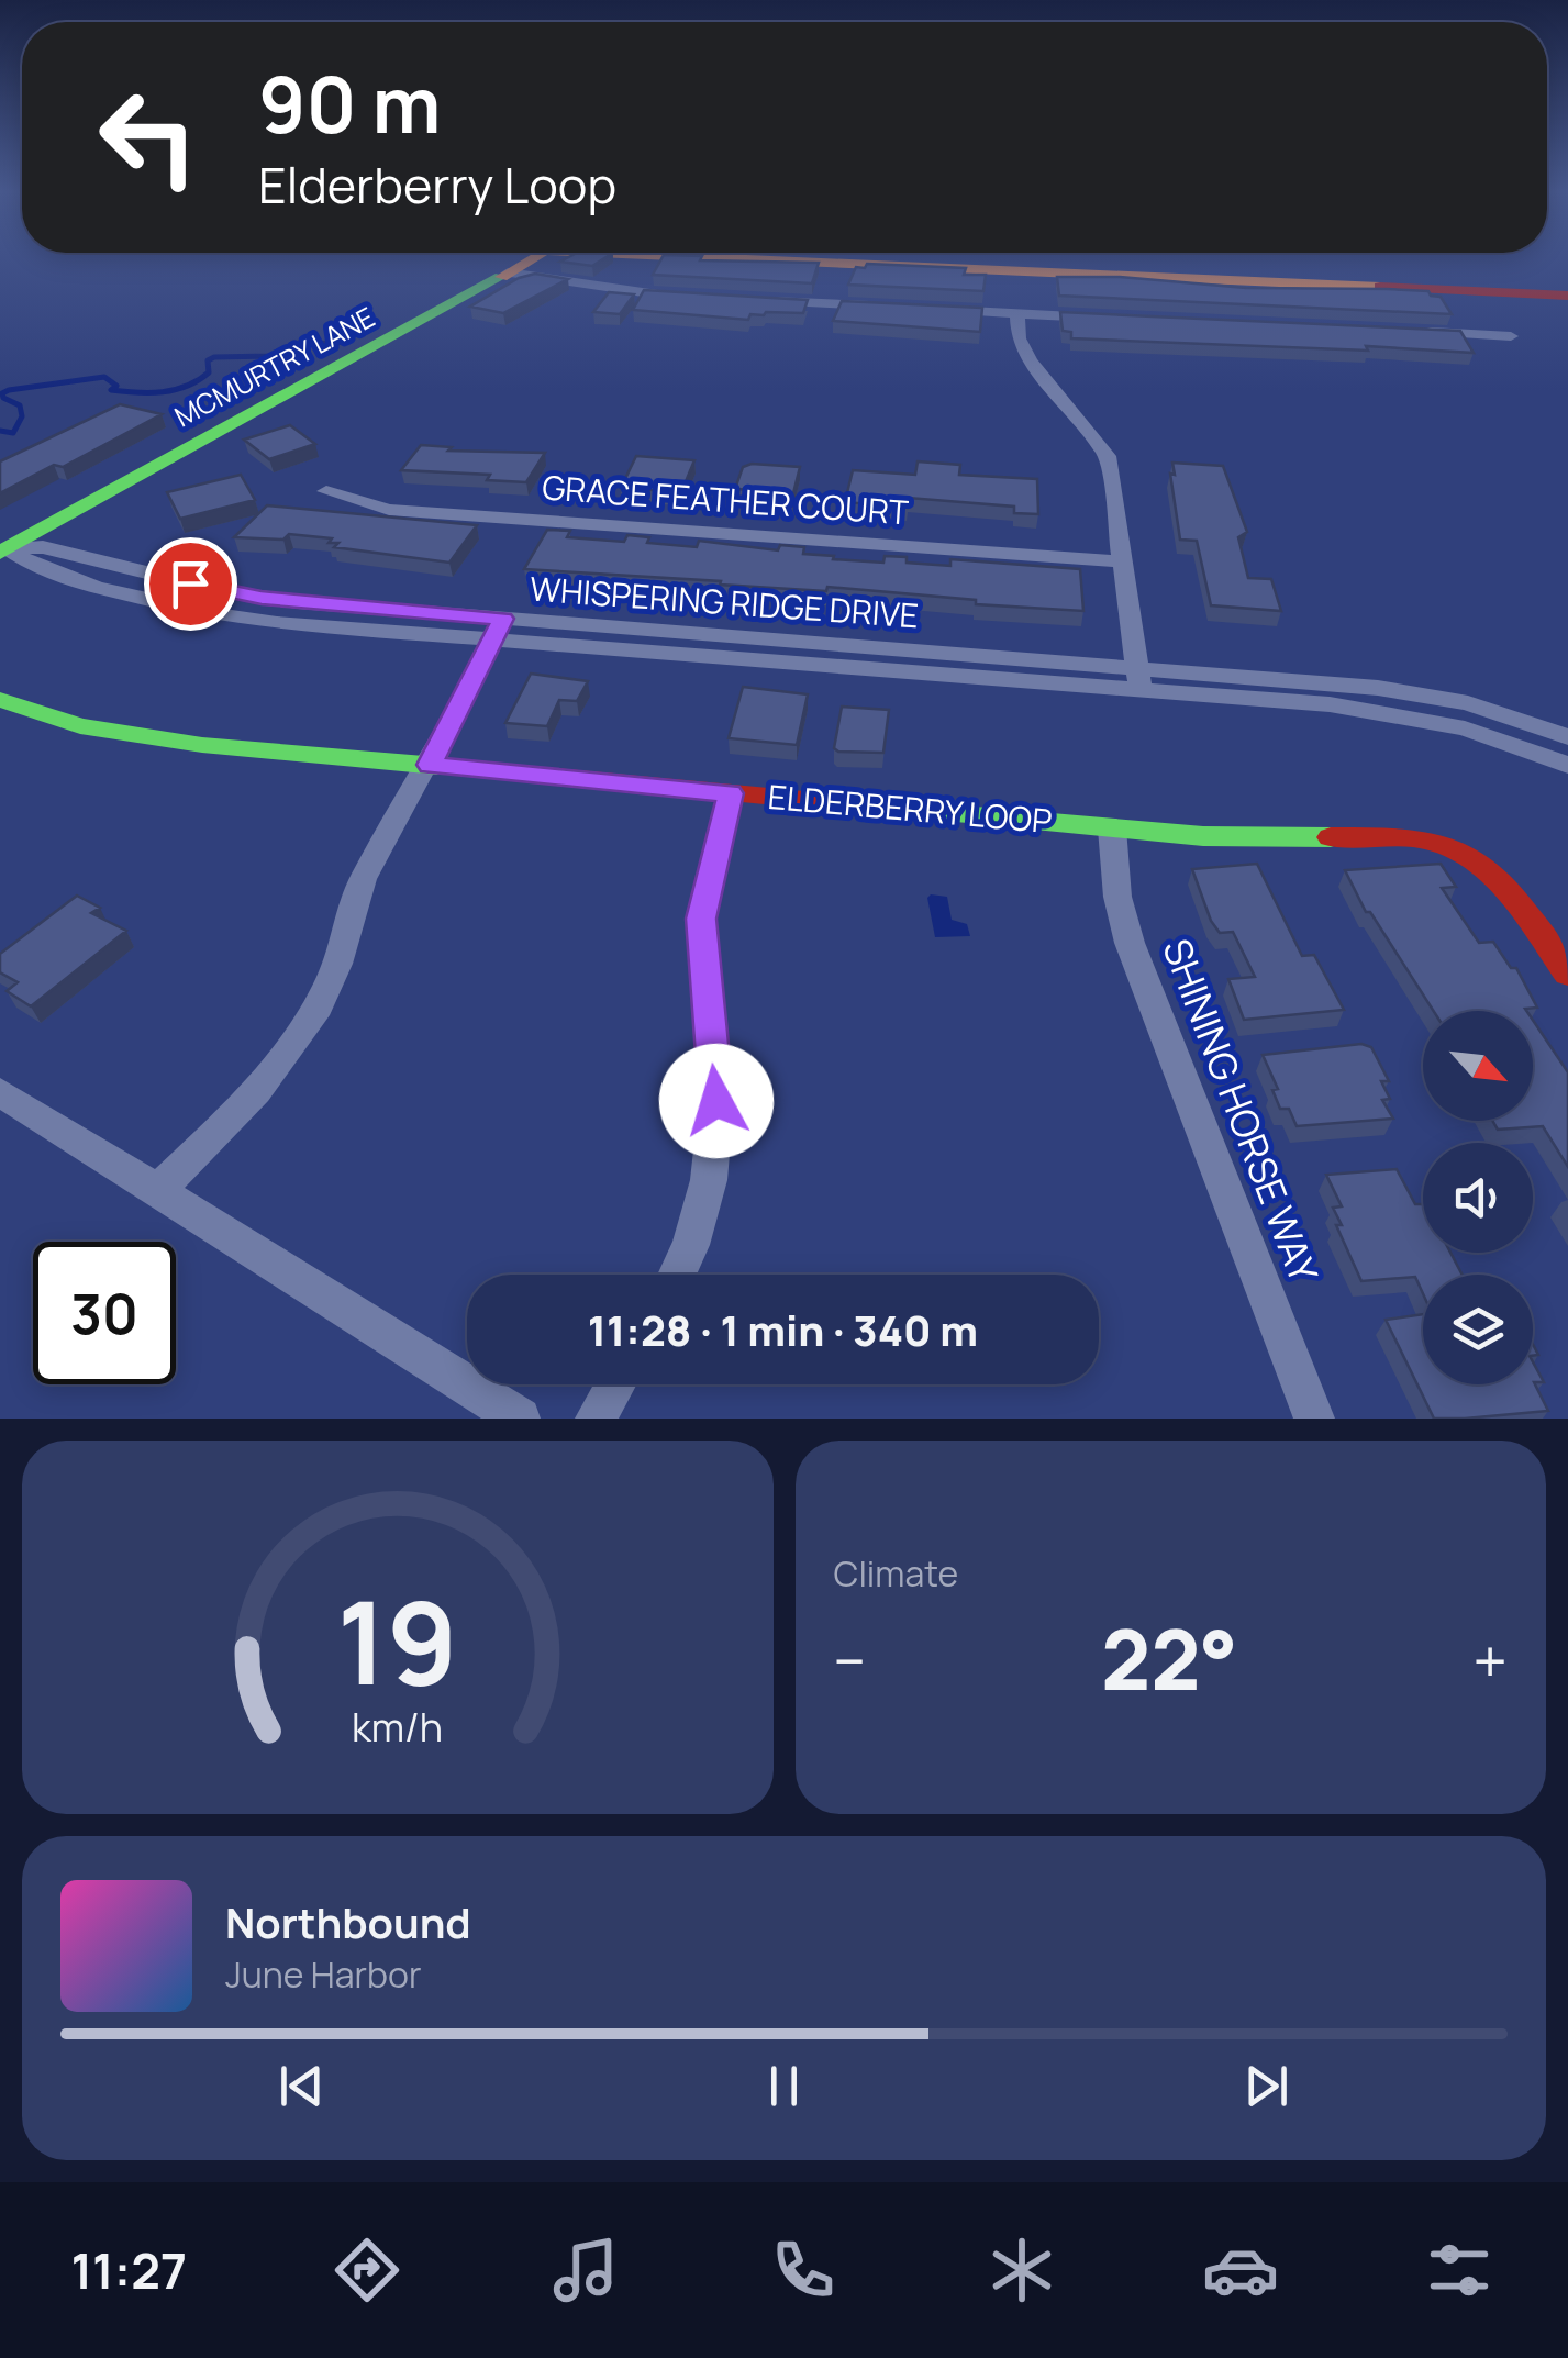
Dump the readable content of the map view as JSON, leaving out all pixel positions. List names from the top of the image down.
{
  "streets": {
    "street": [
      "MCMURTRY LANE",
      "GRACE FEATHER COURT",
      "WHISPERING RIDGE DRIVE",
      "ELDERBERRY LOOP",
      "SHINING HORSE WAY"
    ]
  },
  "crossings": [
    ["MCMURTRY LANE", "WHISPERING RIDGE DRIVE"],
    ["ELDERBERRY LOOP", "SHINING HORSE WAY"]
  ],
  "north": "bottom right",
  "page": {
    "turn": ["90 m", "Elderberry Loop"],
    "limit": "30",
    "trip": "11:28 · 1 min · 340 m",
    "tile": "Climate",
    "heat": ["−", "22°", "+"],
    "song": ["Northbound", "June Harbor"],
    "tabs": "11:27",
    "gauge": ["19", "km/h"]
  }
}
